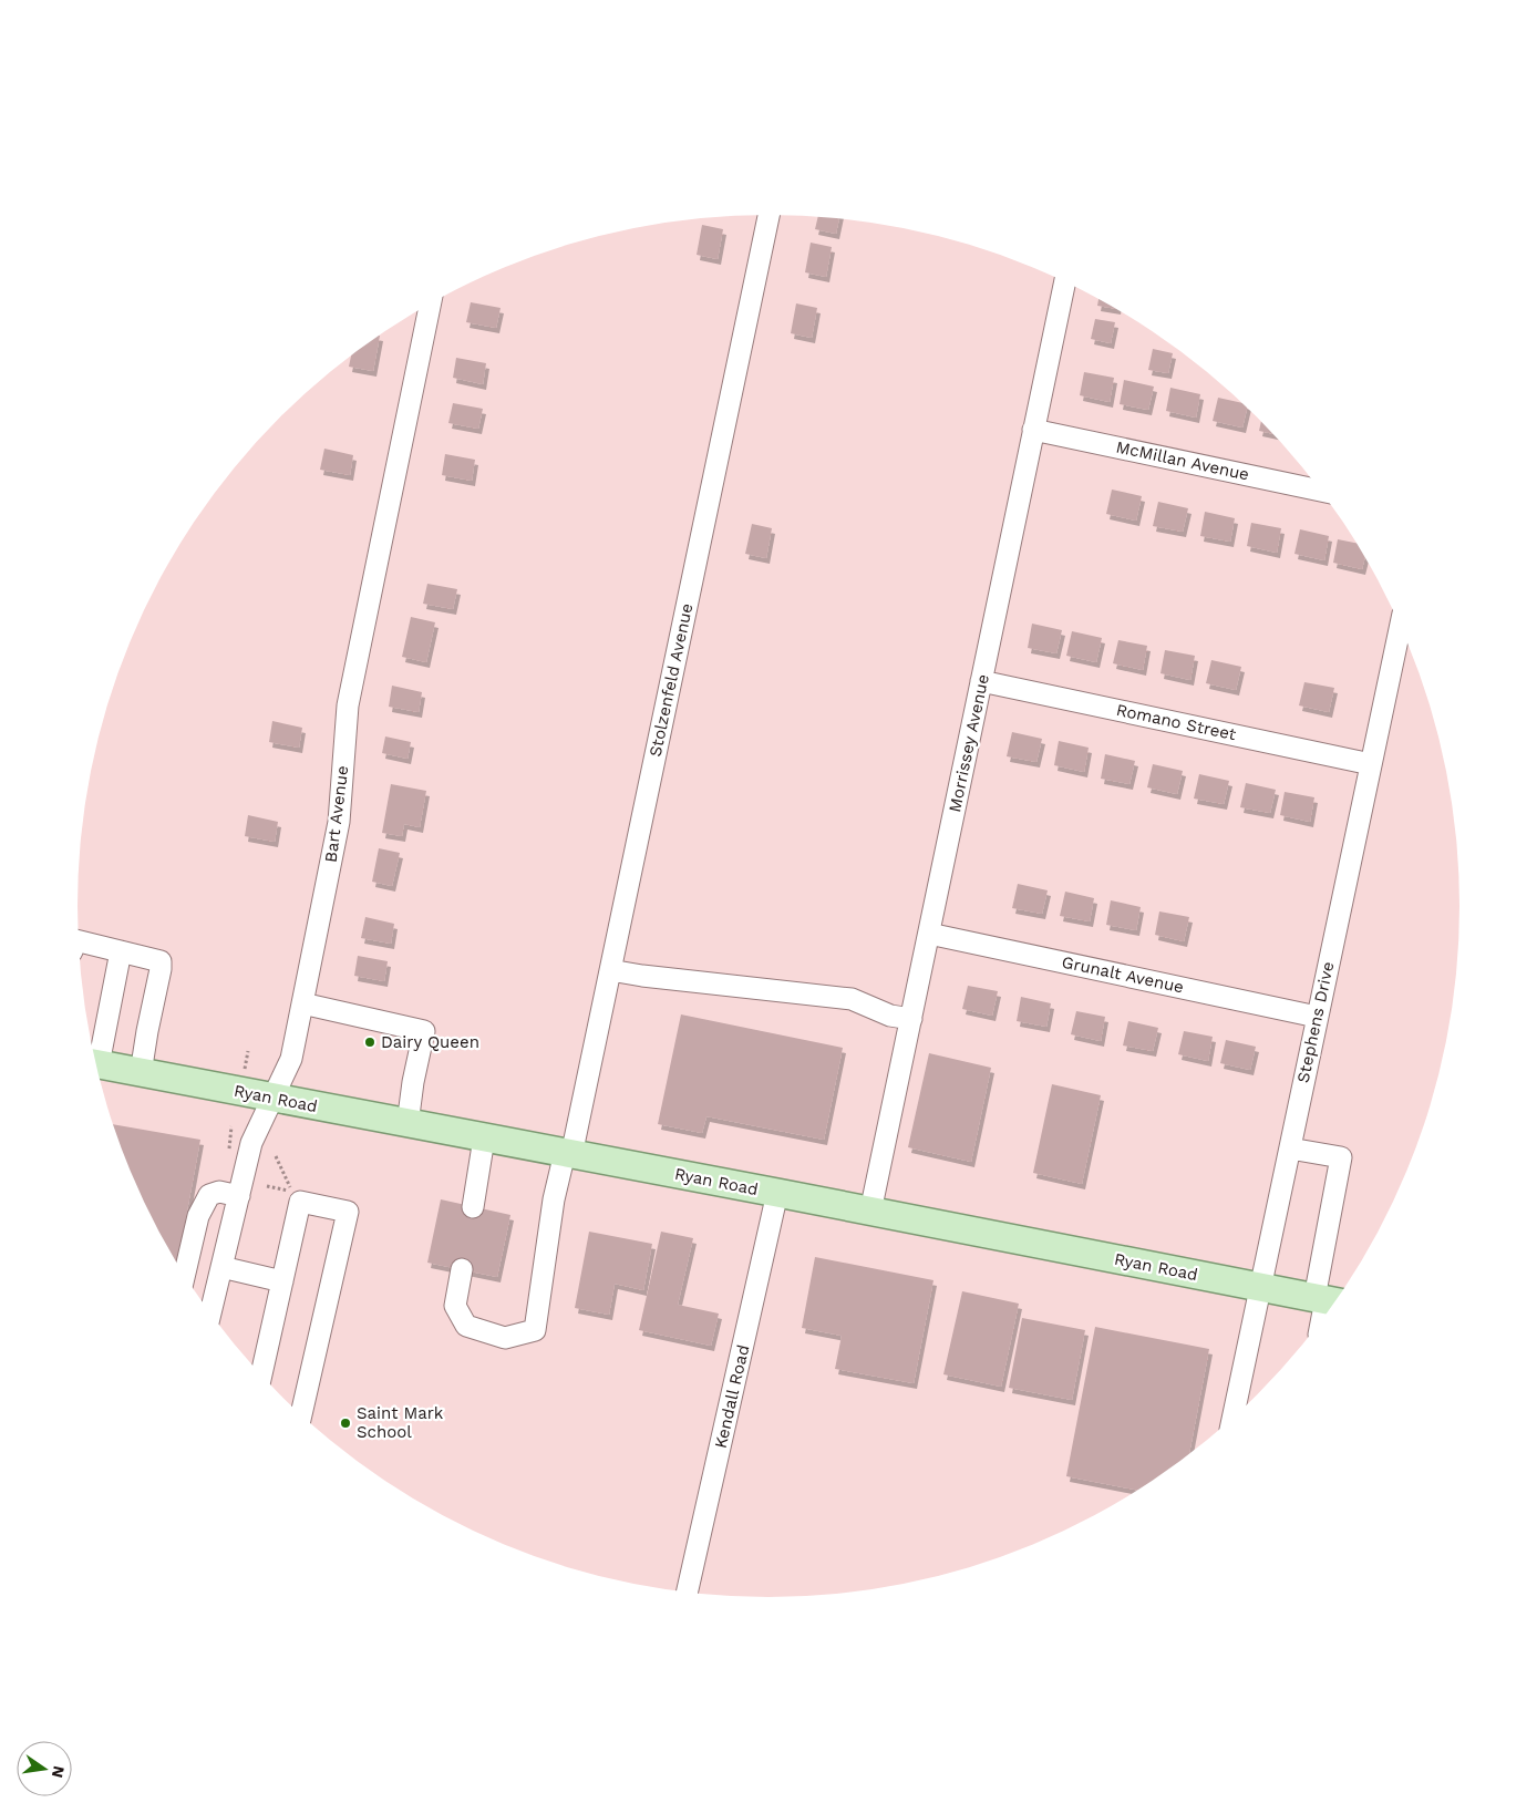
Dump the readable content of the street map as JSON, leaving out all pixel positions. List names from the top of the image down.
{
  "streets": {
    "main road": ["Ryan Road"],
    "street": [
      "McMillan Avenue",
      "Stolzenfeld Avenue",
      "Romano Street",
      "Morrissey Avenue",
      "Bart Avenue",
      "Grunalt Avenue",
      "Stephens Drive",
      "Kendall Road"
    ]
  },
  "crossings": [
    ["McMillan Avenue", "Morrissey Avenue"],
    ["Stolzenfeld Avenue", "Ryan Road"],
    ["Romano Street", "Morrissey Avenue"],
    ["Romano Street", "Stephens Drive"],
    ["Morrissey Avenue", "Grunalt Avenue"],
    ["Morrissey Avenue", "Ryan Road"],
    ["Bart Avenue", "Ryan Road"],
    ["Grunalt Avenue", "Stephens Drive"],
    ["Stephens Drive", "Ryan Road"],
    ["Ryan Road", "Kendall Road"]
  ],
  "places": ["Dairy Queen", "Saint Mark School"],
  "north": "right"
}
